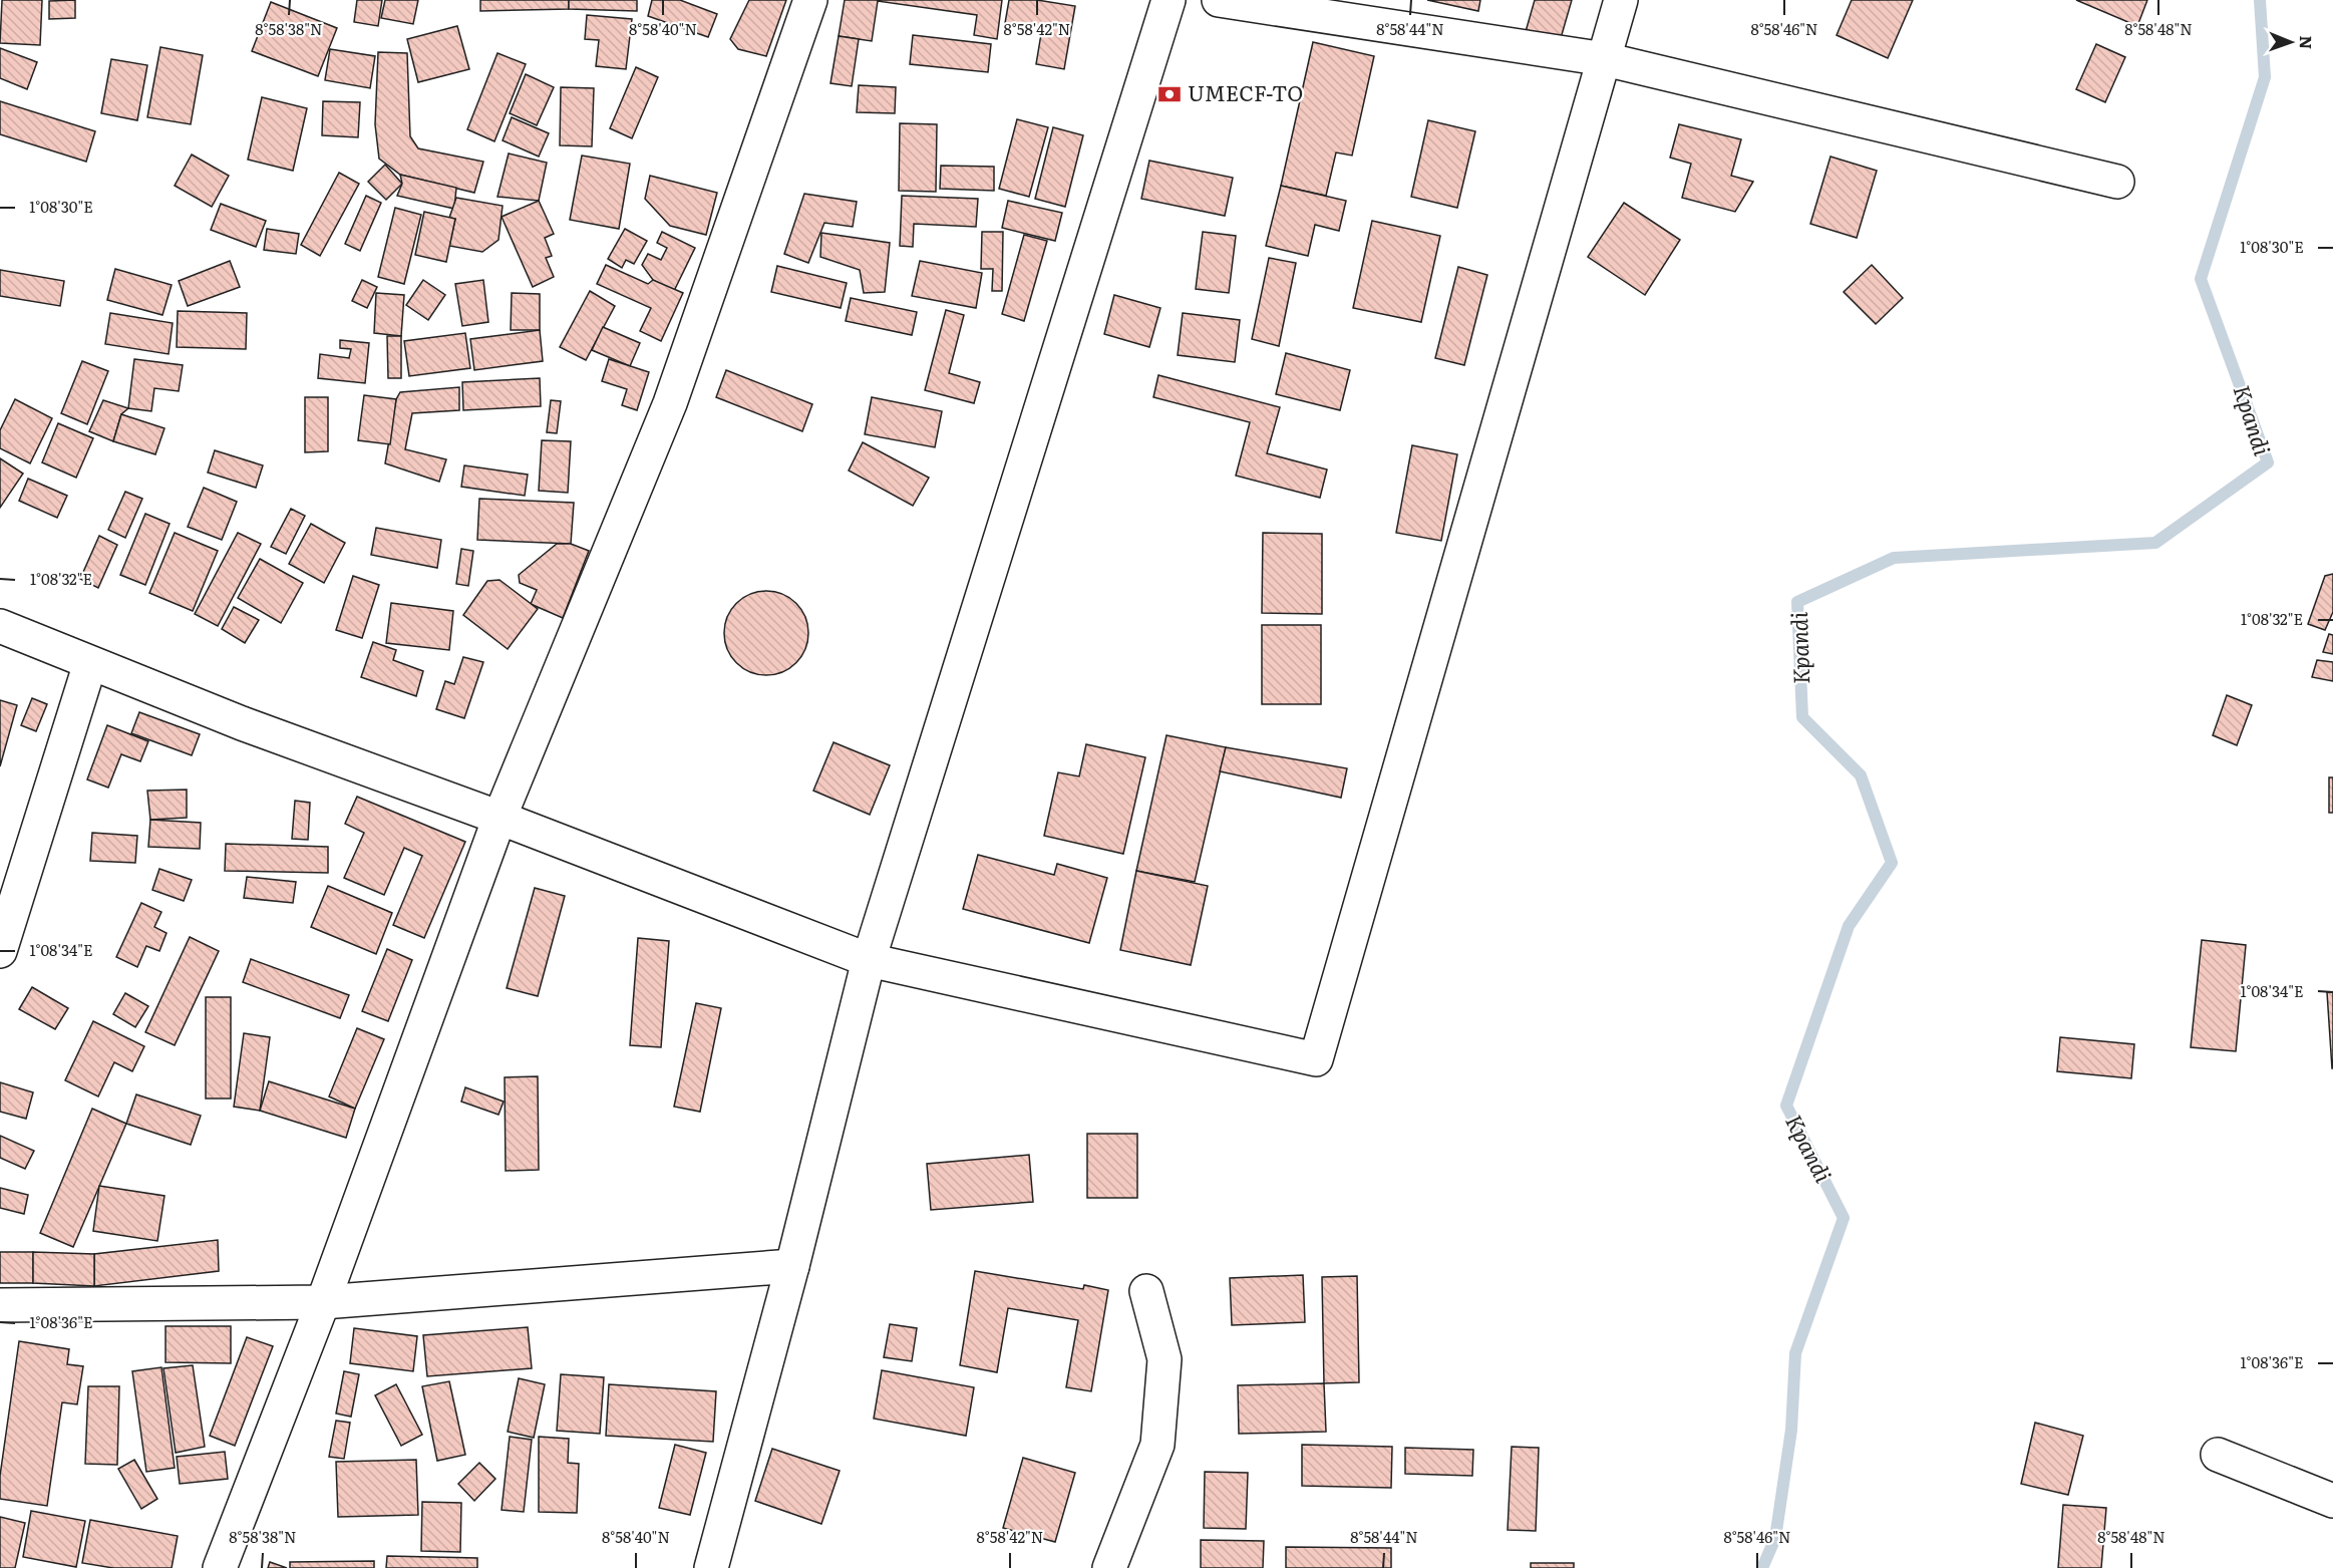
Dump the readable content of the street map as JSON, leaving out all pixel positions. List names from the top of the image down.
{
  "water": ["Kpandi"],
  "places": {
    "bank": ["UMECF-TO"]
  },
  "north": "right",
  "coordinates": [
    "8°58'38\"N",
    "8°58'40\"N",
    "8°58'42\"N",
    "8°58'44\"N",
    "8°58'46\"N",
    "8°58'48\"N",
    "1°08'30\"E",
    "1°08'32\"E",
    "1°08'34\"E",
    "1°08'36\"E"
  ]
}
